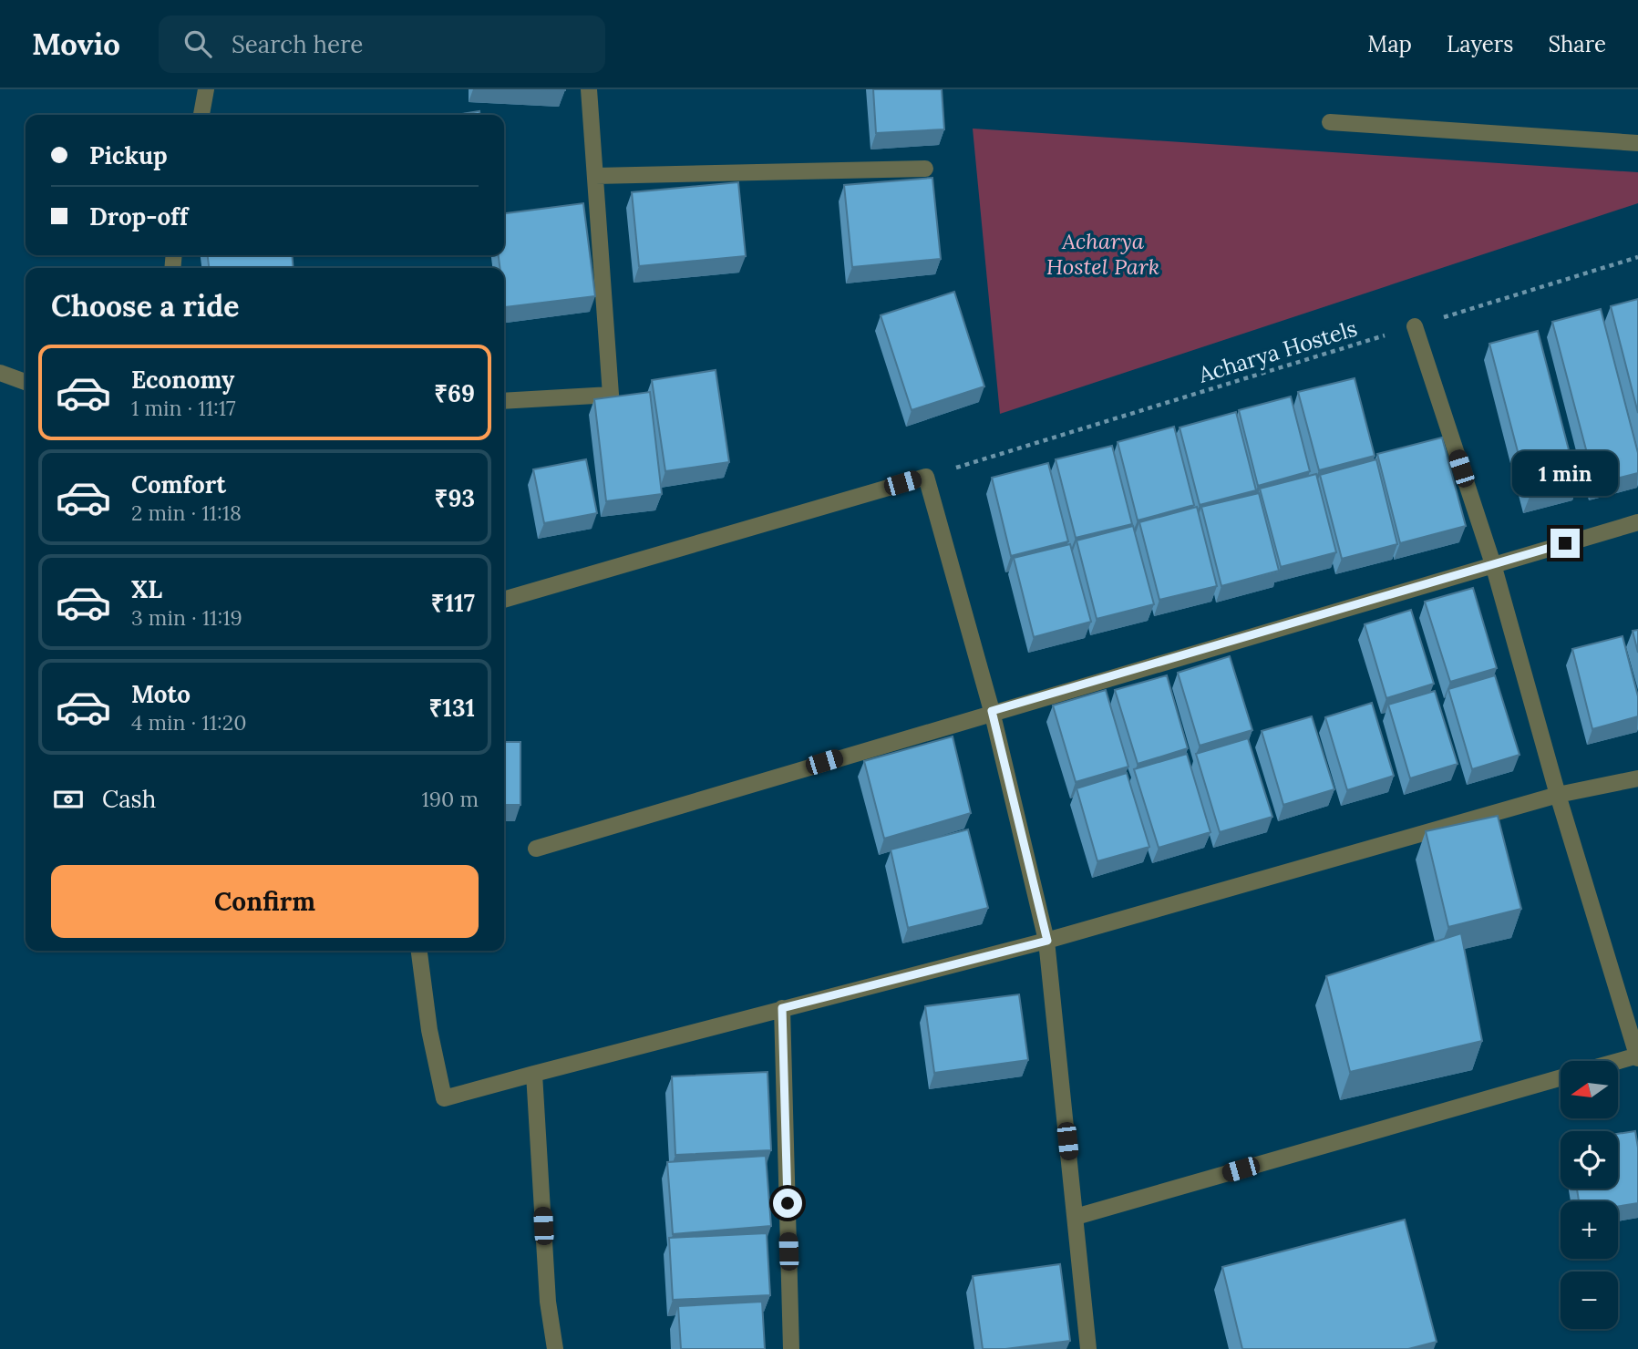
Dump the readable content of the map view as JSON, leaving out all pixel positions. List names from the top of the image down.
{
  "streets": {
    "path": ["Acharya Hostels"]
  },
  "parks": ["Acharya Hostel Park"],
  "north": "left",
  "page": {
    "header": "Movio",
    "search": "Search here",
    "nav": ["Map", "Layers", "Share"],
    "banner": ["Pickup", "Drop-off"],
    "heading": "Choose a ride",
    "list": [
      {
        "name": "Economy",
        "note": "1 min · 11:17",
        "value": "₹69"
      },
      {
        "name": "Comfort",
        "note": "2 min · 11:18",
        "value": "₹93"
      },
      {
        "name": "XL",
        "note": "3 min · 11:19",
        "value": "₹117"
      },
      {
        "name": "Moto",
        "note": "4 min · 11:20",
        "value": "₹131"
      }
    ],
    "bubble": "1 min",
    "pay": ["Cash", "190 m"],
    "buttons": "Confirm",
    "map_buttons": ["+", "−"]
  }
}
